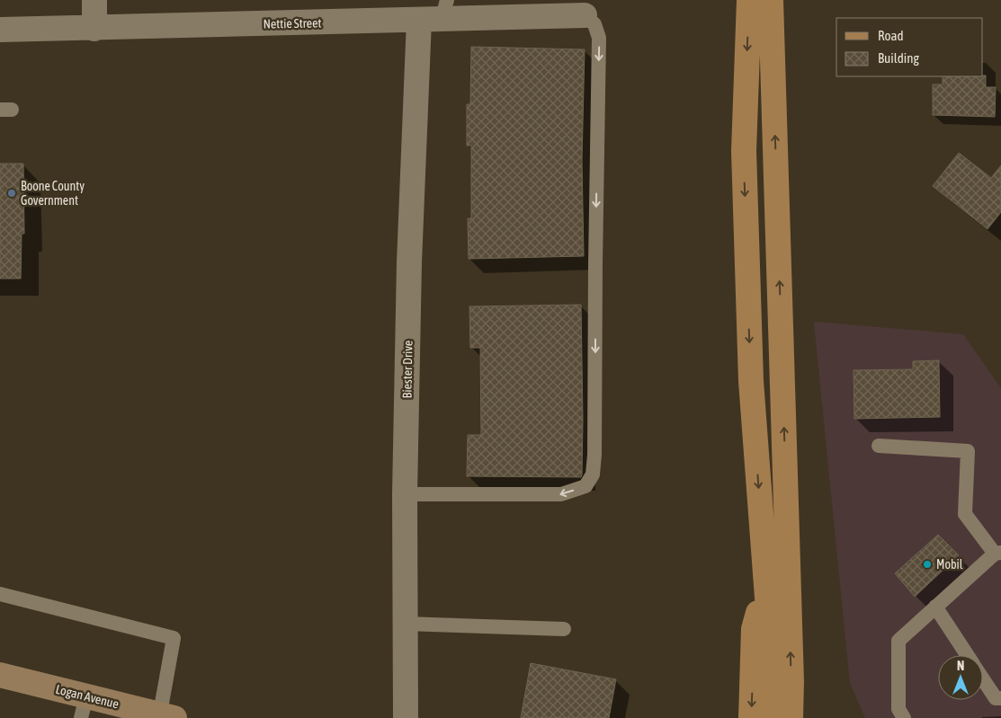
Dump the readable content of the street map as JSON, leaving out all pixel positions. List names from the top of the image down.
{
  "streets": {
    "main road": ["Logan Avenue"],
    "street": ["Nettie Street", "Biester Drive"]
  },
  "crossings": [
    ["Nettie Street", "Biester Drive"]
  ],
  "places": ["Boone County Government", "Mobil"],
  "legend": ["Road", "Building"],
  "north": "top"
}
